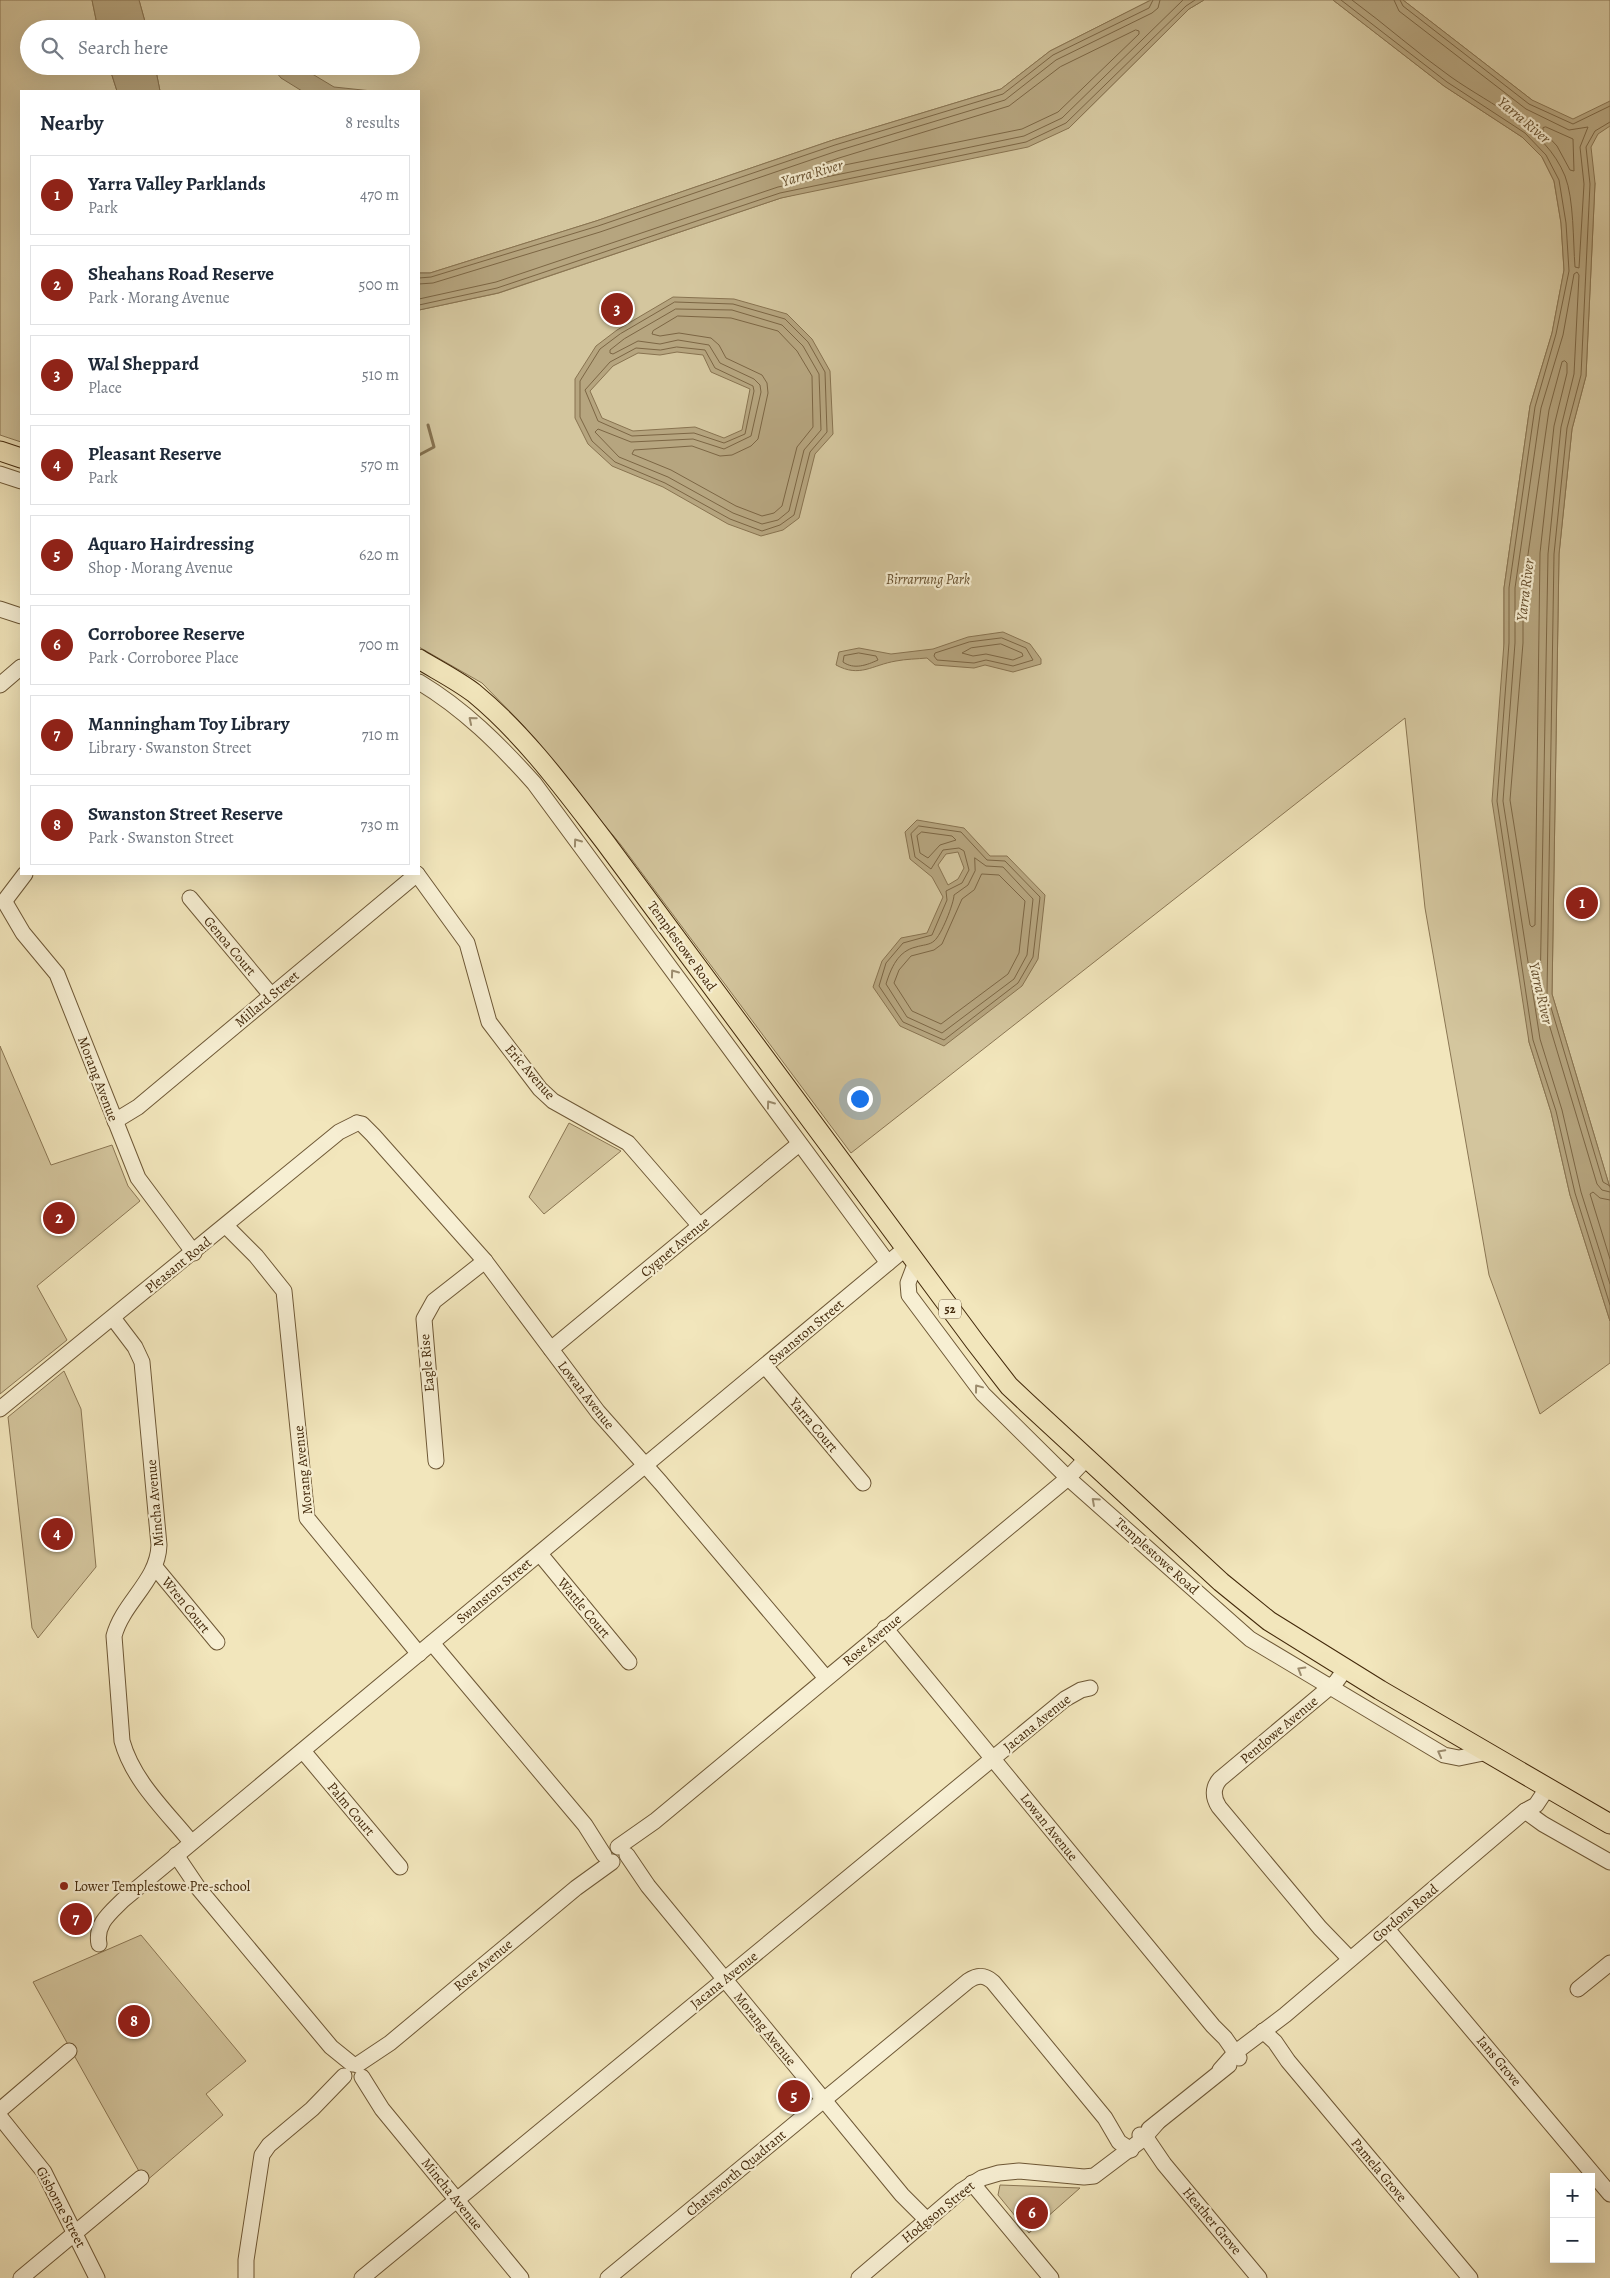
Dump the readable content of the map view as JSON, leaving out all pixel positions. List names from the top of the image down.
{
  "streets": {
    "main road": ["Templestowe Road", "52"],
    "street": [
      "Genoa Court",
      "Millard Street",
      "Eric Avenue",
      "Morang Avenue",
      "Cygnet Avenue",
      "Pleasant Road",
      "Swanston Street",
      "Eagle Rise",
      "Lowan Avenue",
      "Yarra Court",
      "Mincha Avenue",
      "Wren Court",
      "Wattle Court",
      "Rose Avenue",
      "Jacana Avenue",
      "Pentlowe Avenue",
      "Palm Court",
      "Gordons Road",
      "Ians Grove",
      "Pamela Grove",
      "Chatsworth Quadrant",
      "Gisborne Street",
      "Hodgson Street",
      "Heather Grove"
    ]
  },
  "crossings": [
    ["Genoa Court", "Millard Street"],
    ["Templestowe Road", "Cygnet Avenue"],
    ["Templestowe Road", "Swanston Street"],
    ["Templestowe Road", "Rose Avenue"],
    ["Templestowe Road", "Pentlowe Avenue"],
    ["Templestowe Road", "Gordons Road"],
    ["Millard Street", "Morang Avenue"],
    ["Eric Avenue", "Cygnet Avenue"],
    ["Morang Avenue", "Pleasant Road"],
    ["Morang Avenue", "Swanston Street"],
    ["Morang Avenue", "Rose Avenue"],
    ["Morang Avenue", "Jacana Avenue"],
    ["Morang Avenue", "Chatsworth Quadrant"],
    ["Morang Avenue", "Hodgson Street"],
    ["Cygnet Avenue", "Lowan Avenue"],
    ["Pleasant Road", "Lowan Avenue"],
    ["Pleasant Road", "Mincha Avenue"],
    ["Swanston Street", "Lowan Avenue"],
    ["Swanston Street", "Yarra Court"],
    ["Swanston Street", "Mincha Avenue"],
    ["Swanston Street", "Wattle Court"],
    ["Swanston Street", "Palm Court"],
    ["Eagle Rise", "Lowan Avenue"],
    ["Lowan Avenue", "Rose Avenue"],
    ["Lowan Avenue", "Jacana Avenue"],
    ["Lowan Avenue", "Gordons Road"],
    ["Mincha Avenue", "Wren Court"],
    ["Mincha Avenue", "Rose Avenue"],
    ["Mincha Avenue", "Jacana Avenue"],
    ["Pentlowe Avenue", "Gordons Road"],
    ["Gordons Road", "Ians Grove"],
    ["Gordons Road", "Pamela Grove"],
    ["Gordons Road", "Chatsworth Quadrant"],
    ["Gordons Road", "Hodgson Street"],
    ["Gordons Road", "Heather Grove"],
    ["Chatsworth Quadrant", "Hodgson Street"],
    ["Chatsworth Quadrant", "Heather Grove"],
    ["Hodgson Street", "Heather Grove"]
  ],
  "water": ["Yarra River"],
  "parks": ["Birrarrung Park"],
  "places": ["Lower Templestowe Pre-school"],
  "page": {
    "search": "Search here",
    "heading": ["Nearby", "8 results"],
    "list": [
      {
        "mark": "1",
        "name": "Yarra Valley Parklands",
        "note": "Park",
        "value": "470 m"
      },
      {
        "mark": "2",
        "name": "Sheahans Road Reserve",
        "note": "Park · Morang Avenue",
        "value": "500 m"
      },
      {
        "mark": "3",
        "name": "Wal Sheppard",
        "note": "Place",
        "value": "510 m"
      },
      {
        "mark": "4",
        "name": "Pleasant Reserve",
        "note": "Park",
        "value": "570 m"
      },
      {
        "mark": "5",
        "name": "Aquaro Hairdressing",
        "note": "Shop · Morang Avenue",
        "value": "620 m"
      },
      {
        "mark": "6",
        "name": "Corroboree Reserve",
        "note": "Park · Corroboree Place",
        "value": "700 m"
      },
      {
        "mark": "7",
        "name": "Manningham Toy Library",
        "note": "Library · Swanston Street",
        "value": "710 m"
      },
      {
        "mark": "8",
        "name": "Swanston Street Reserve",
        "note": "Park · Swanston Street",
        "value": "730 m"
      }
    ],
    "pins": [
      "3",
      "1",
      "2",
      "4",
      "7",
      "8",
      "5",
      "6"
    ],
    "map_buttons": ["+", "−"]
  }
}
